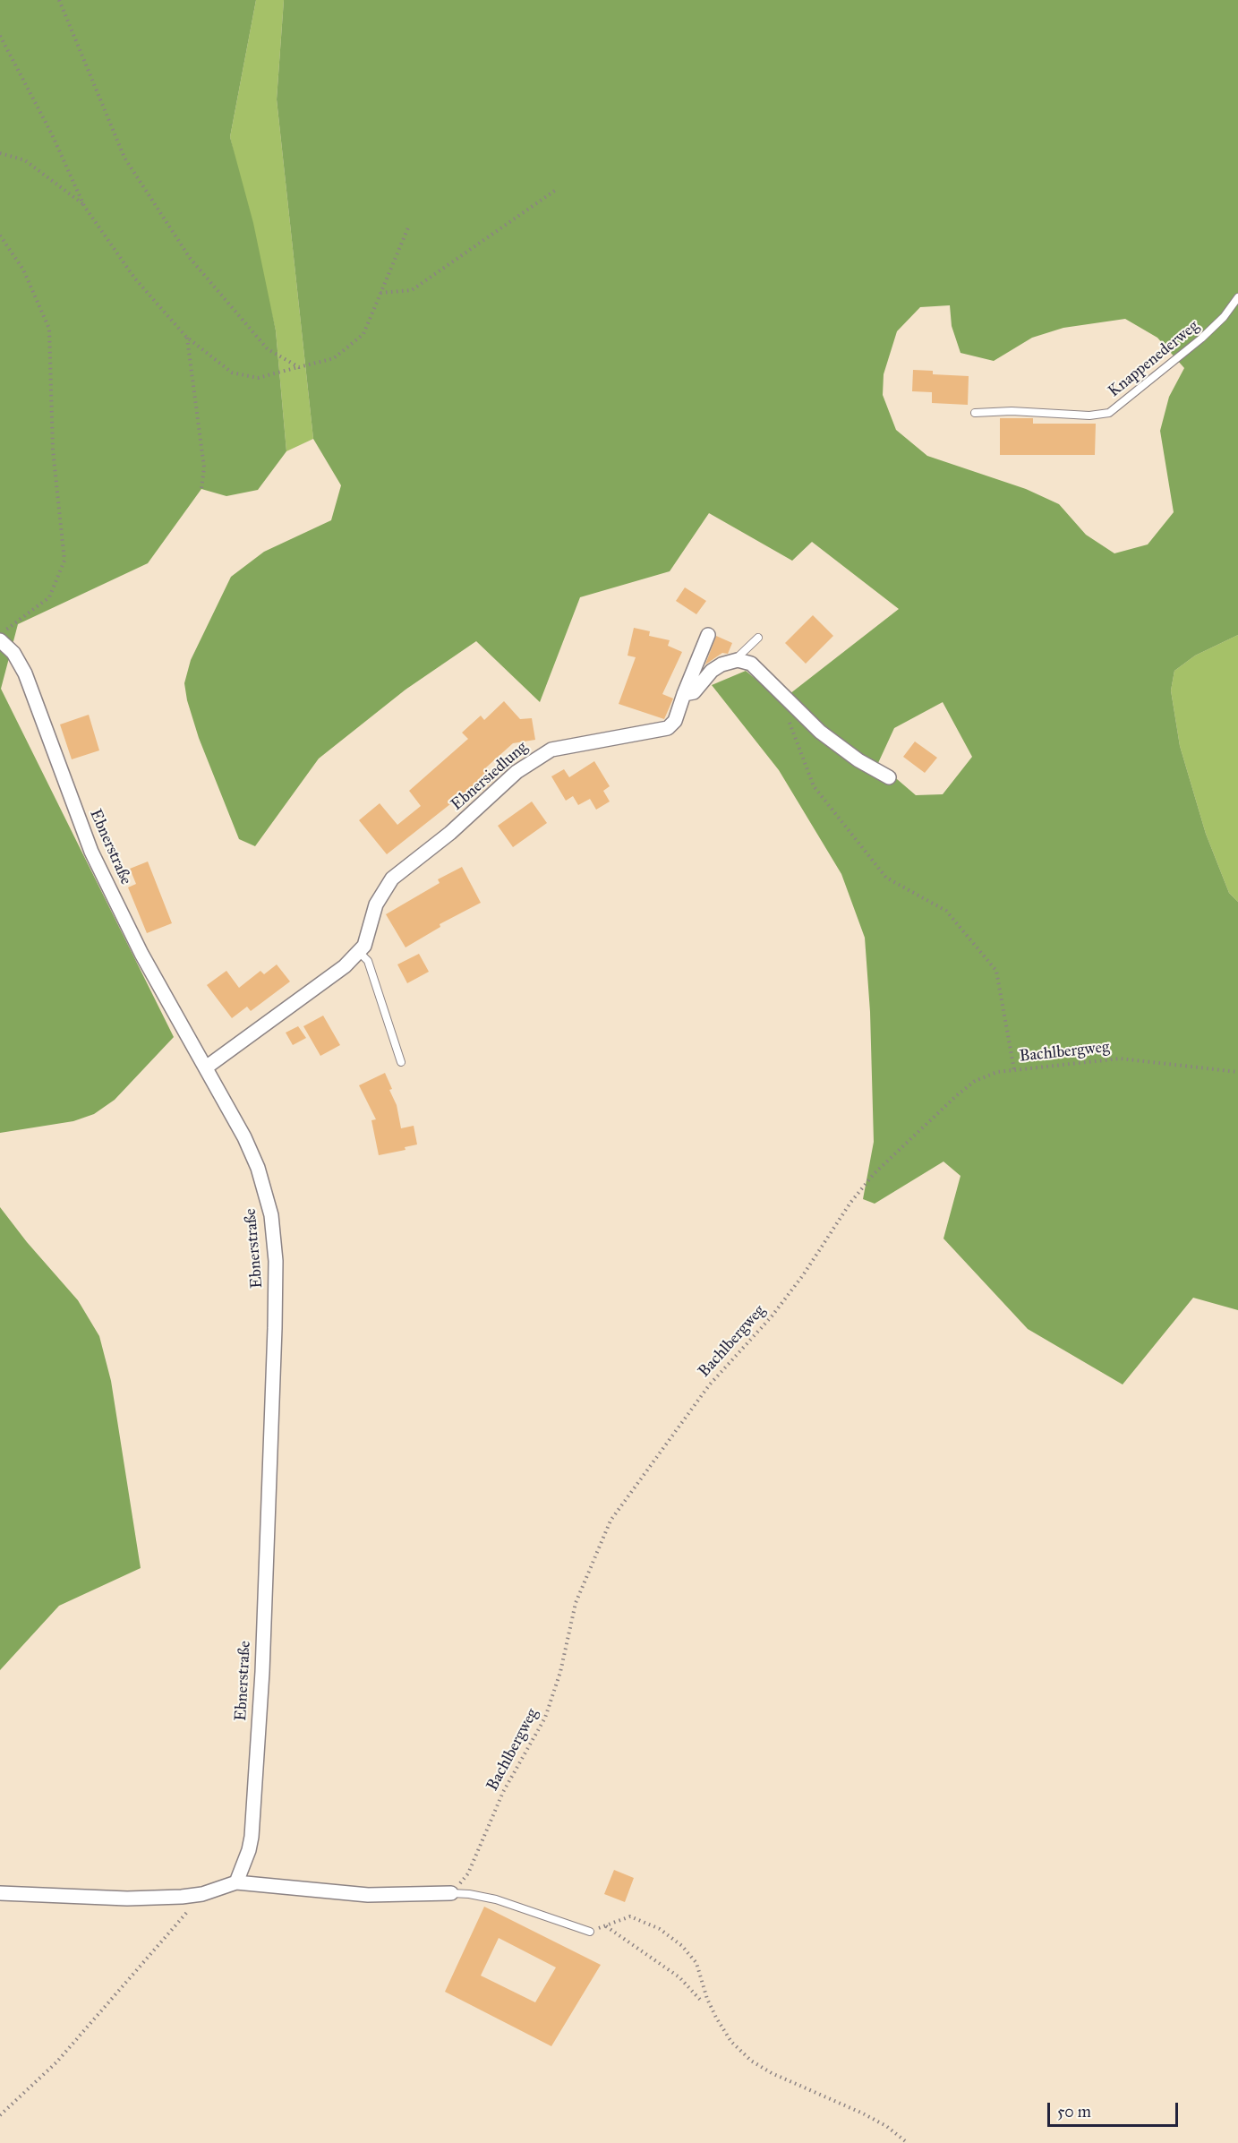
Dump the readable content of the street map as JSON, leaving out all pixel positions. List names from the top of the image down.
{
  "streets": {
    "street": ["Ebnersiedlung", "Ebnerstraße"],
    "lane": ["Knappenederweg"],
    "path": ["Bachlbergweg"]
  },
  "crossings": [
    ["Ebnersiedlung", "Ebnerstraße"]
  ],
  "scale_bar": "50 m"
}
